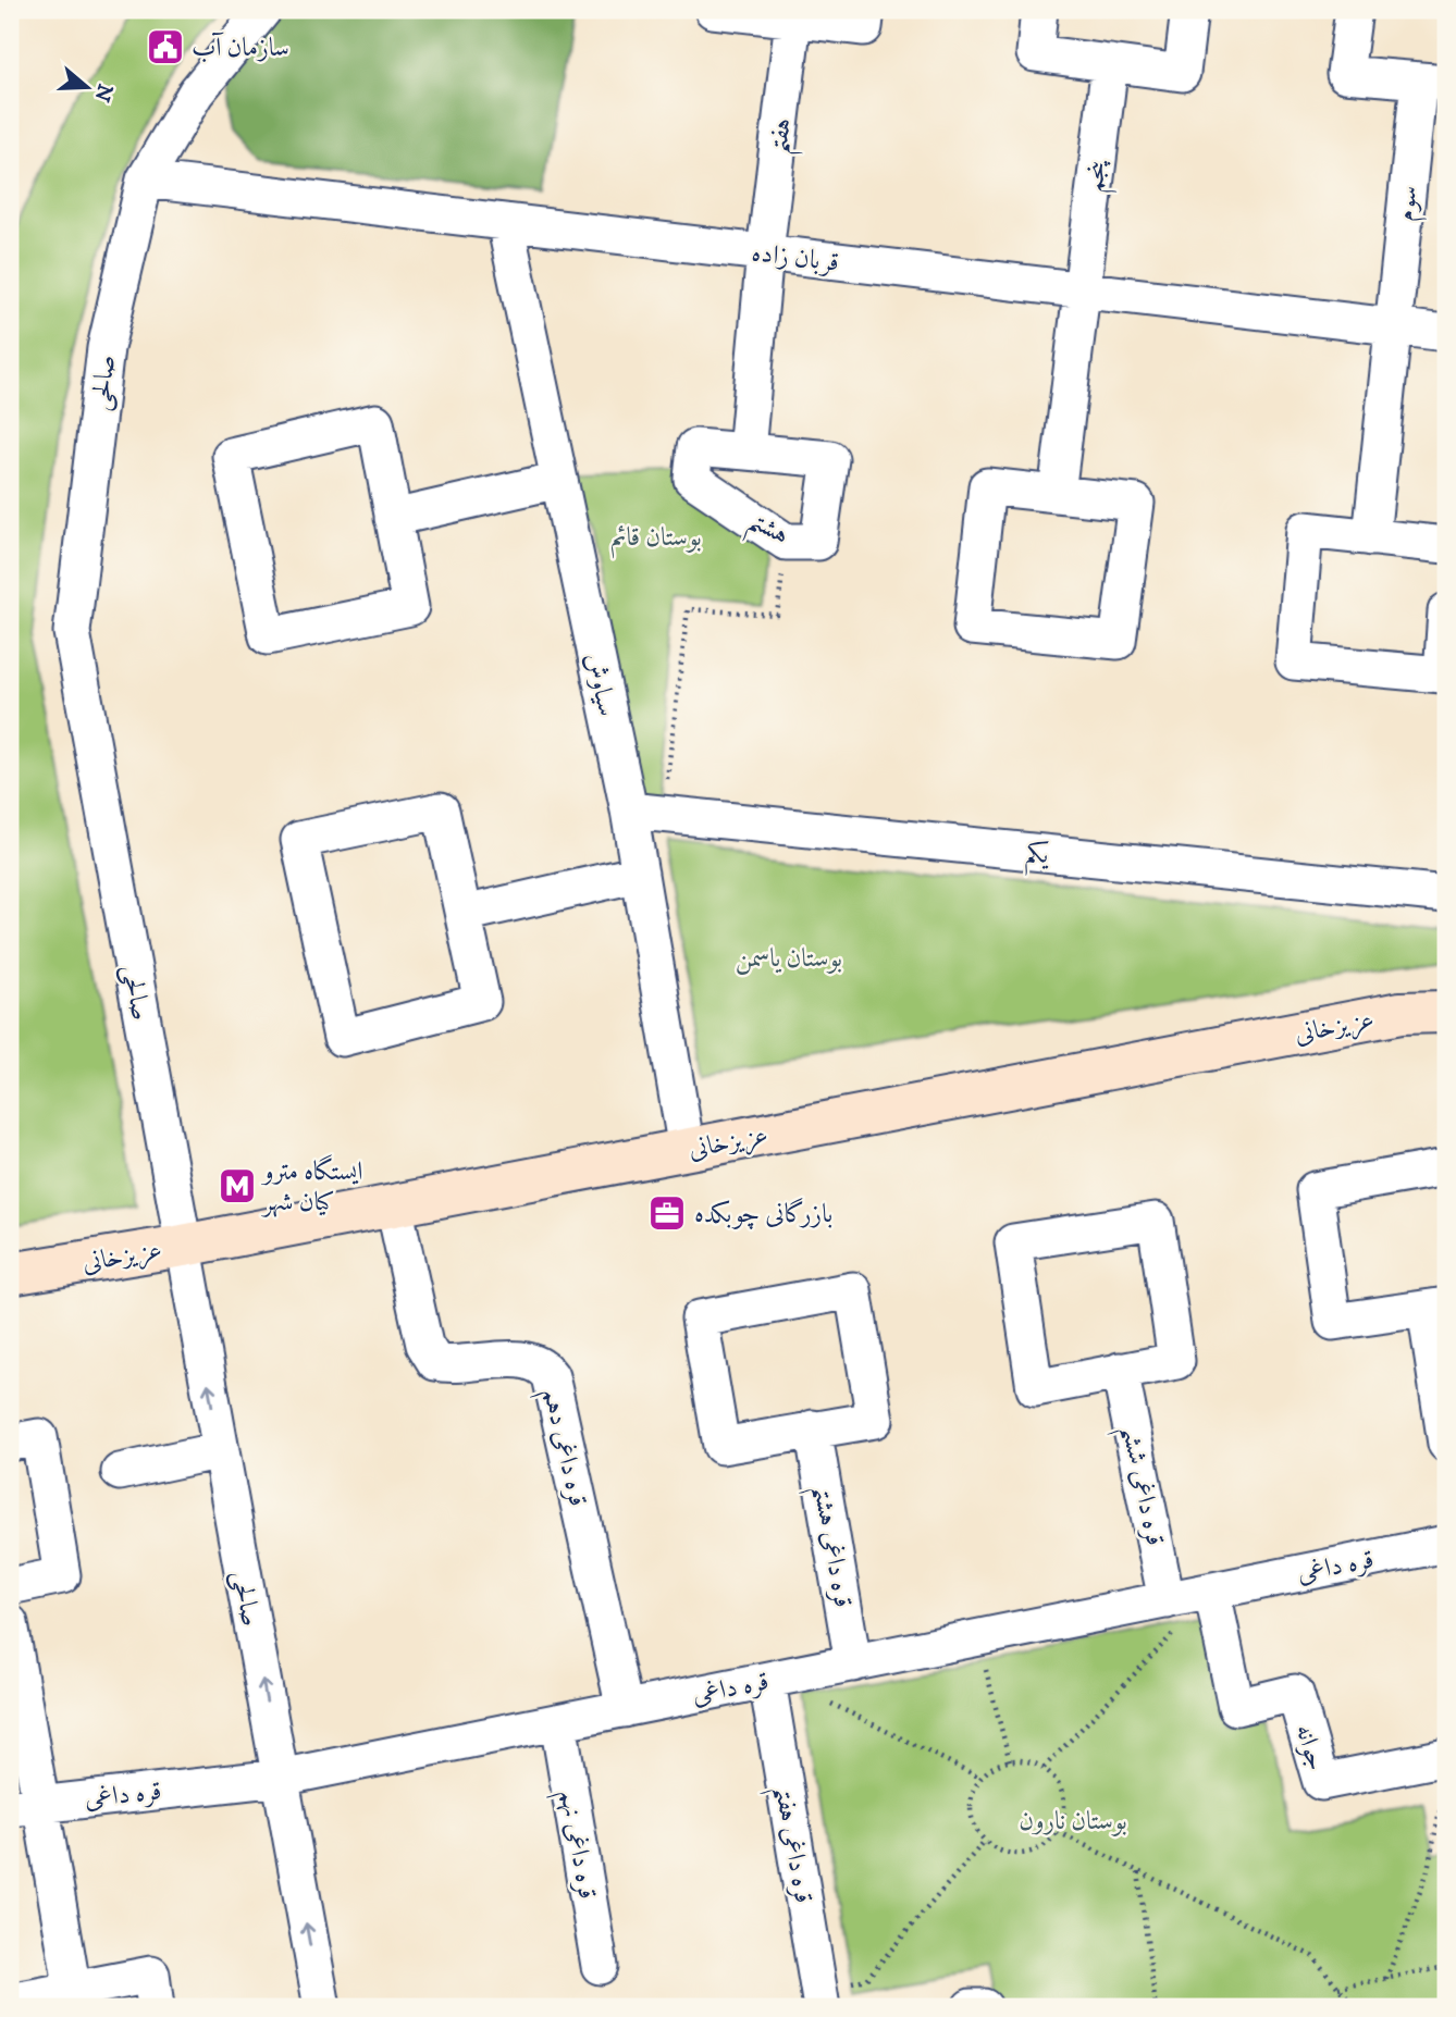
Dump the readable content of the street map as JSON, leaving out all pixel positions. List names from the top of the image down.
{
  "streets": {
    "main road": ["عزیزخانی"],
    "street": [
      "هفتم",
      "پنجم",
      "سوم",
      "قربان زاده",
      "صالحی",
      "هشتم",
      "سیاوش",
      "یکم",
      "قره داغی دهم",
      "قره داغی ششم",
      "قره داغی هشتم",
      "قره داغی",
      "جوانه",
      "قره داغی نهم",
      "قره داغی هفتم"
    ]
  },
  "crossings": [
    ["هفتم", "قربان زاده"],
    ["پنجم", "قربان زاده"],
    ["سوم", "قربان زاده"],
    ["قربان زاده", "صالحی"],
    ["قربان زاده", "سیاوش"],
    ["صالحی", "عزیزخانی"],
    ["صالحی", "قره داغی"],
    ["سیاوش", "یکم"],
    ["سیاوش", "عزیزخانی"],
    ["عزیزخانی", "قره داغی دهم"],
    ["قره داغی دهم", "قره داغی"],
    ["قره داغی ششم", "قره داغی"],
    ["قره داغی هشتم", "قره داغی"],
    ["قره داغی", "جوانه"],
    ["قره داغی", "قره داغی نهم"],
    ["قره داغی", "قره داغی هفتم"]
  ],
  "parks": ["بوستان قائم", "بوستان یاسمن", "بوستان نارون"],
  "places": {
    "public building": ["سازمان آب"],
    "metro station": ["ایستگاه مترو کیان شهر"],
    "office": ["بازرگانی چوبکده"]
  },
  "north": "right"
}
